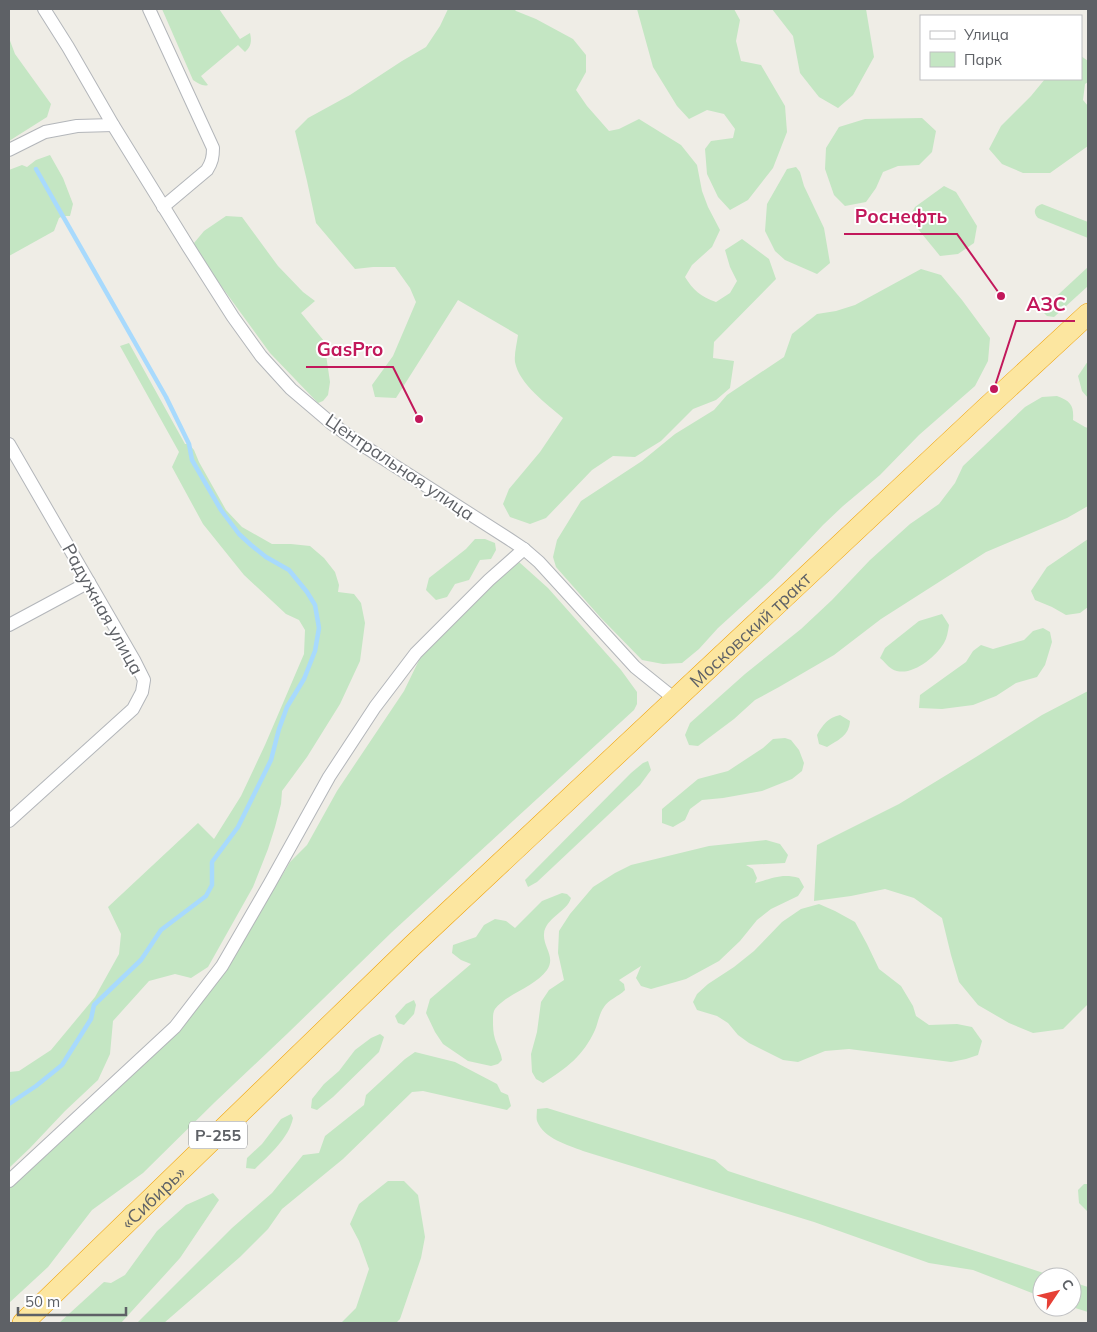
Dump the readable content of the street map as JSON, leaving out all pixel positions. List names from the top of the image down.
{
  "streets": {
    "highway": ["Московский тракт", "Р-255", "«Сибирь»"],
    "street": ["Центральная улица", "Радужная улица"]
  },
  "crossings": [
    ["Центральная улица", "Московский тракт"],
    ["Московский тракт", "«Сибирь»"]
  ],
  "places": ["Роснефть", "АЗС", "GasPro"],
  "legend": ["Улица", "Парк"],
  "scale_bar": "50 m",
  "north": "top right"
}
